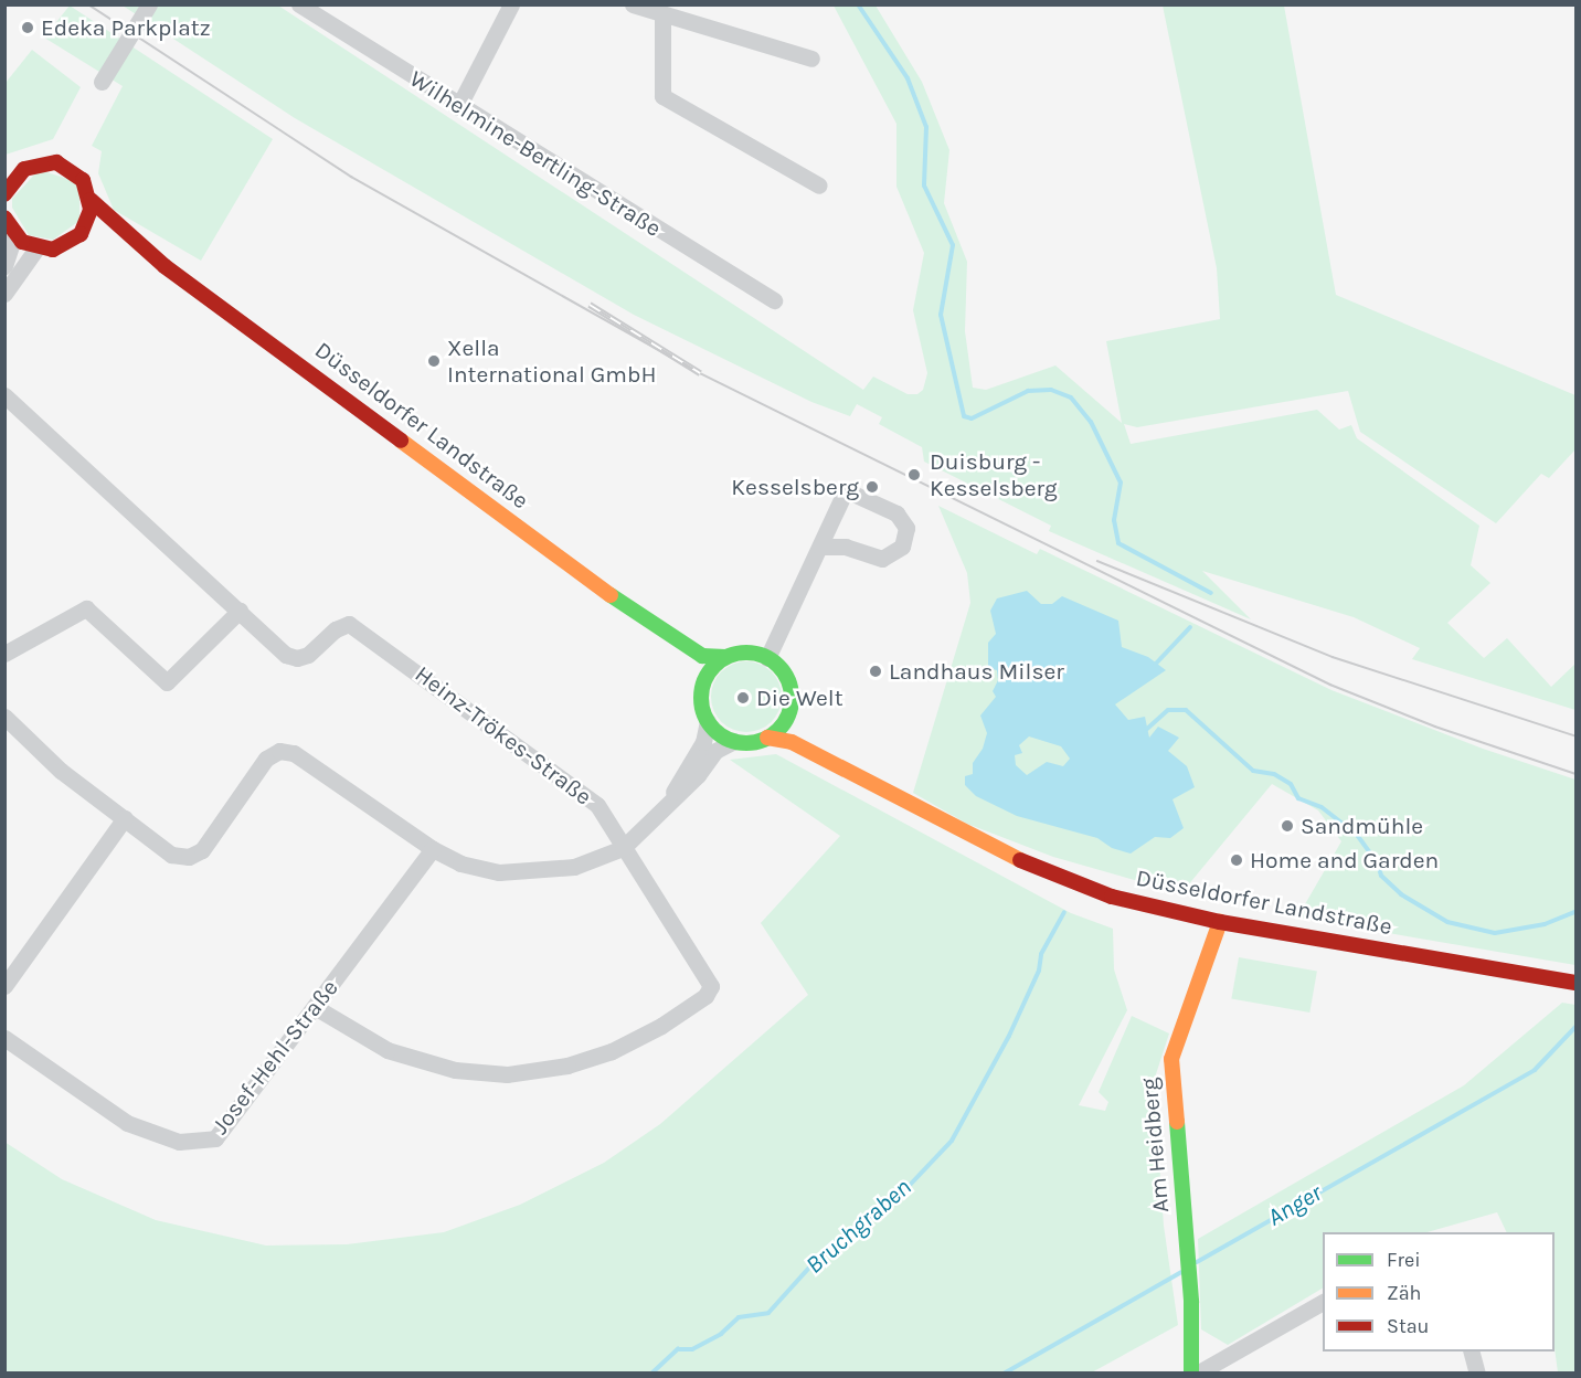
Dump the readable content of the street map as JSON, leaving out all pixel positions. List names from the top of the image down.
{
  "streets": {
    "main road": ["Düsseldorfer Landstraße", "Am Heidberg"],
    "street": ["Wilhelmine-Bertling-Straße", "Heinz-Trökes-Straße", "Josef-Hehl-Straße"]
  },
  "crossings": [
    ["Düsseldorfer Landstraße", "Am Heidberg"],
    ["Heinz-Trökes-Straße", "Josef-Hehl-Straße"]
  ],
  "water": ["Anger", "Bruchgraben"],
  "places": [
    "Edeka Parkplatz",
    "Xella International GmbH",
    "Duisburg - Kesselsberg",
    "Kesselsberg",
    "Landhaus Milser",
    "Die Welt",
    "Sandmühle",
    "Home and Garden"
  ],
  "legend": ["Frei", "Zäh", "Stau"]
}
